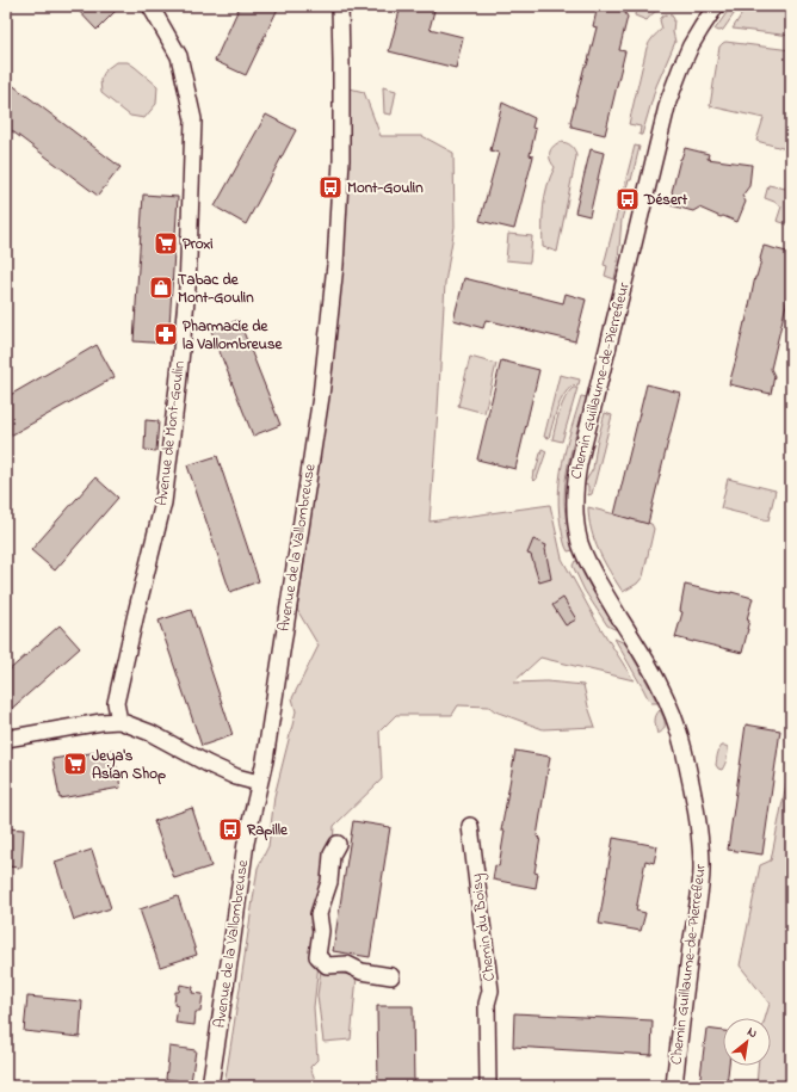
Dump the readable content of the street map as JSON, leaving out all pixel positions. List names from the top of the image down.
{
  "streets": {
    "street": [
      "Chemin Guillaume-de-Pierrefleur",
      "Avenue de Mont-Goulin",
      "Avenue de la Vallombreuse",
      "Chemin du Boisy"
    ]
  },
  "places": {
    "bus stop": ["Mont-Goulin", "Désert", "Rapille"],
    "supermarket": ["Proxi", "Jeya's Asian Shop"],
    "shop": ["Tabac de Mont-Goulin"],
    "pharmacy": ["Pharmacie de la Vallombreuse"]
  },
  "north": "top right"
}
